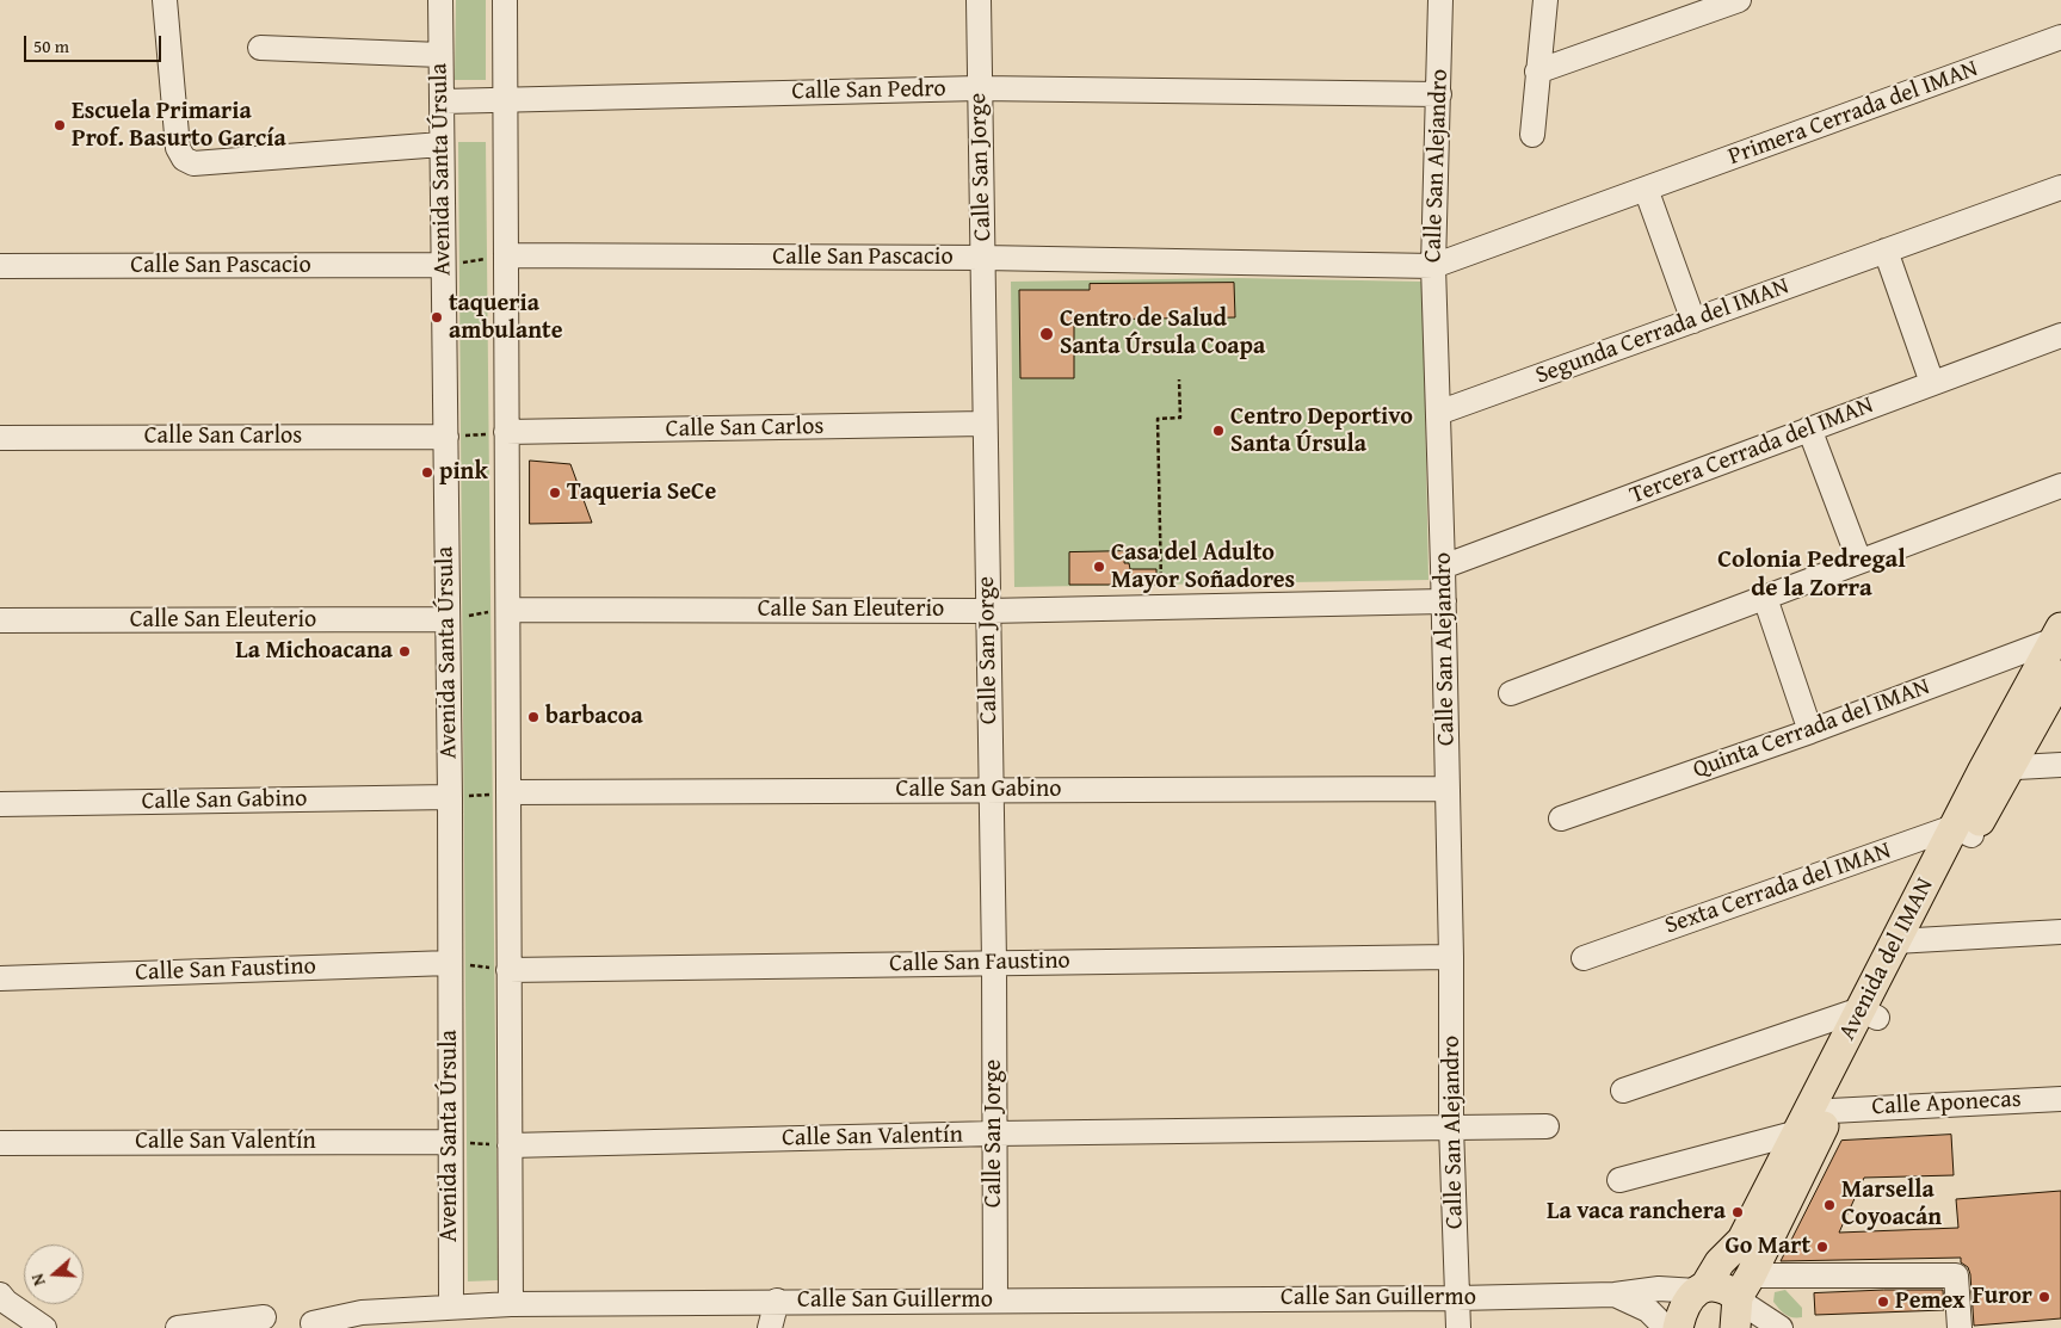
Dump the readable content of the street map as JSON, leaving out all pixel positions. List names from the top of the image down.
{
  "streets": {
    "main road": ["Avenida del IMAN"],
    "street": [
      "Calle San Pedro",
      "Primera Cerrada del IMAN",
      "Calle San Alejandro",
      "Calle San Jorge",
      "Avenida Santa Úrsula",
      "Calle San Pascacio",
      "Segunda Cerrada del IMAN",
      "Calle San Carlos",
      "Tercera Cerrada del IMAN",
      "Calle San Eleuterio",
      "Quinta Cerrada del IMAN",
      "Calle San Gabino",
      "Sexta Cerrada del IMAN",
      "Calle San Faustino",
      "Calle Aponecas",
      "Calle San Valentín",
      "Calle San Guillermo"
    ]
  },
  "crossings": [
    ["Calle San Pedro", "Calle San Alejandro"],
    ["Calle San Pedro", "Calle San Jorge"],
    ["Calle San Pedro", "Avenida Santa Úrsula"],
    ["Primera Cerrada del IMAN", "Calle San Alejandro"],
    ["Primera Cerrada del IMAN", "Calle San Pascacio"],
    ["Calle San Alejandro", "Calle San Pascacio"],
    ["Calle San Alejandro", "Segunda Cerrada del IMAN"],
    ["Calle San Alejandro", "Tercera Cerrada del IMAN"],
    ["Calle San Alejandro", "Calle San Eleuterio"],
    ["Calle San Alejandro", "Calle San Gabino"],
    ["Calle San Alejandro", "Calle San Faustino"],
    ["Calle San Alejandro", "Calle San Valentín"],
    ["Calle San Alejandro", "Calle San Guillermo"],
    ["Calle San Jorge", "Calle San Pascacio"],
    ["Calle San Jorge", "Calle San Carlos"],
    ["Calle San Jorge", "Calle San Eleuterio"],
    ["Calle San Jorge", "Calle San Gabino"],
    ["Calle San Jorge", "Calle San Faustino"],
    ["Calle San Jorge", "Calle San Valentín"],
    ["Calle San Jorge", "Calle San Guillermo"],
    ["Avenida Santa Úrsula", "Calle San Pascacio"],
    ["Avenida Santa Úrsula", "Calle San Carlos"],
    ["Avenida Santa Úrsula", "Calle San Eleuterio"],
    ["Avenida Santa Úrsula", "Calle San Gabino"],
    ["Avenida Santa Úrsula", "Calle San Faustino"],
    ["Avenida Santa Úrsula", "Calle San Valentín"],
    ["Avenida Santa Úrsula", "Calle San Guillermo"],
    ["Quinta Cerrada del IMAN", "Avenida del IMAN"],
    ["Sexta Cerrada del IMAN", "Avenida del IMAN"],
    ["Avenida del IMAN", "Calle Aponecas"],
    ["Avenida del IMAN", "Calle San Guillermo"]
  ],
  "districts": ["Colonia Pedregal de la Zorra"],
  "places": [
    "Escuela Primaria Prof. Basurto García",
    "taqueria ambulante",
    "Centro de Salud Santa Úrsula Coapa",
    "Centro Deportivo Santa Úrsula",
    "pink",
    "Taqueria SeCe",
    "Casa del Adulto Mayor Soñadores",
    "La Michoacana",
    "barbacoa",
    "Marsella Coyoacán",
    "La vaca ranchera",
    "Go Mart",
    "Furor",
    "Pemex"
  ],
  "scale_bar": "50 m",
  "north": "left"
}
